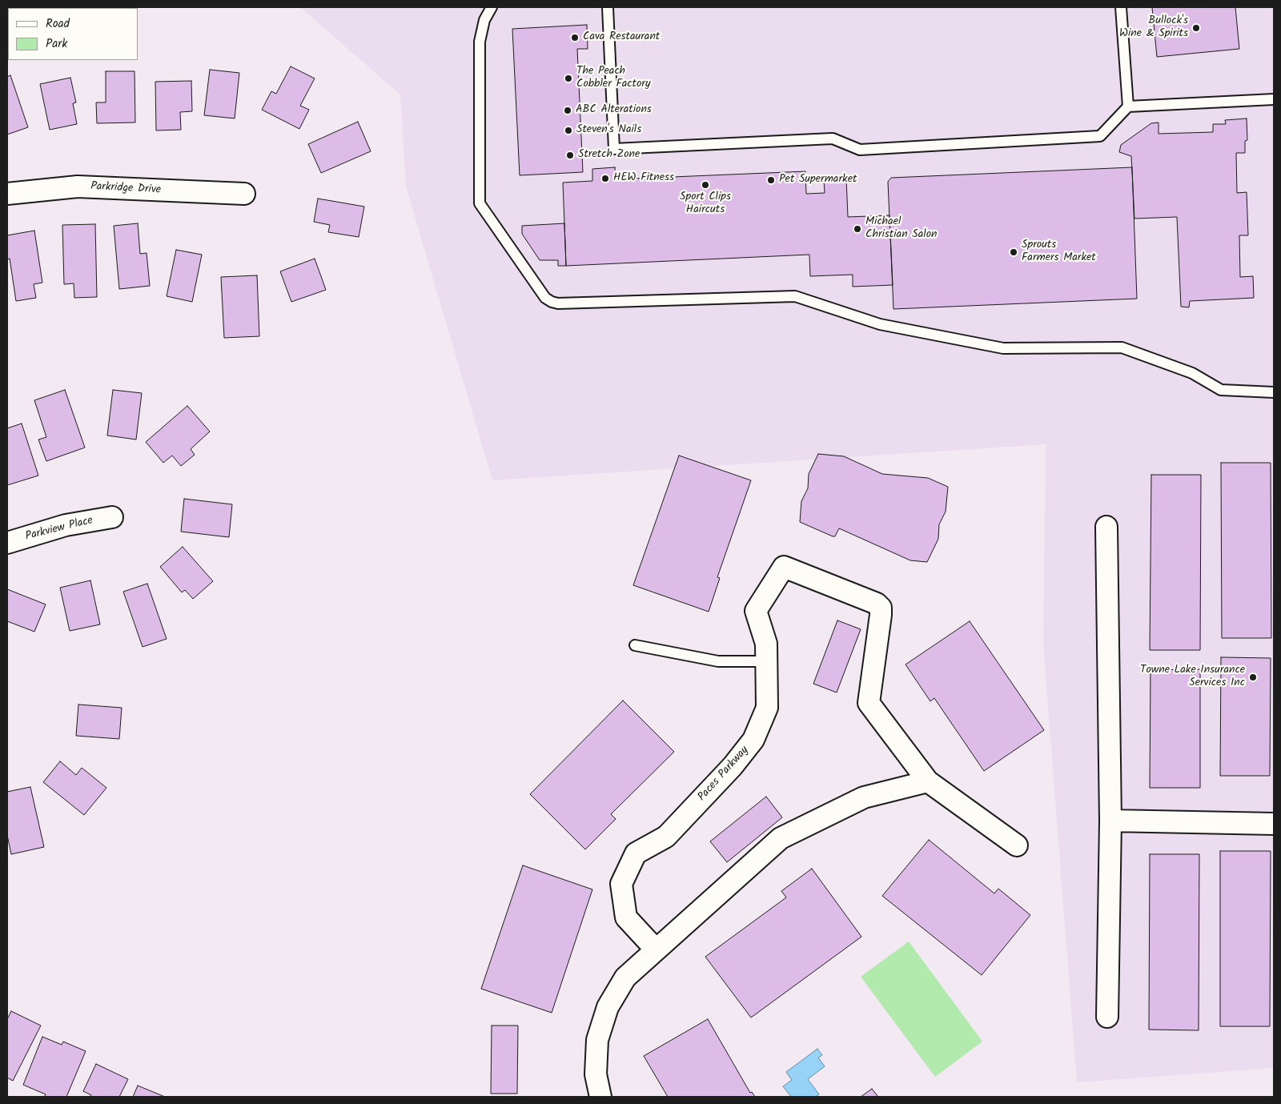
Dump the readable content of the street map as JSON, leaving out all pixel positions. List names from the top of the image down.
{
  "streets": {
    "street": ["Parkridge Drive", "Parkview Place", "Paces Parkway"]
  },
  "places": [
    "Bullock's Wine & Spirits",
    "Cava Restaurant",
    "The Peach Cobbler Factory",
    "ABC Alterations",
    "Steven's Nails",
    "Stretch Zone",
    "HEW Fitness",
    "Pet Supermarket",
    "Sport Clips Haircuts",
    "Michael Christian Salon",
    "Sprouts Farmers Market",
    "Towne Lake Insurance Services Inc"
  ],
  "legend": ["Road", "Park"]
}
